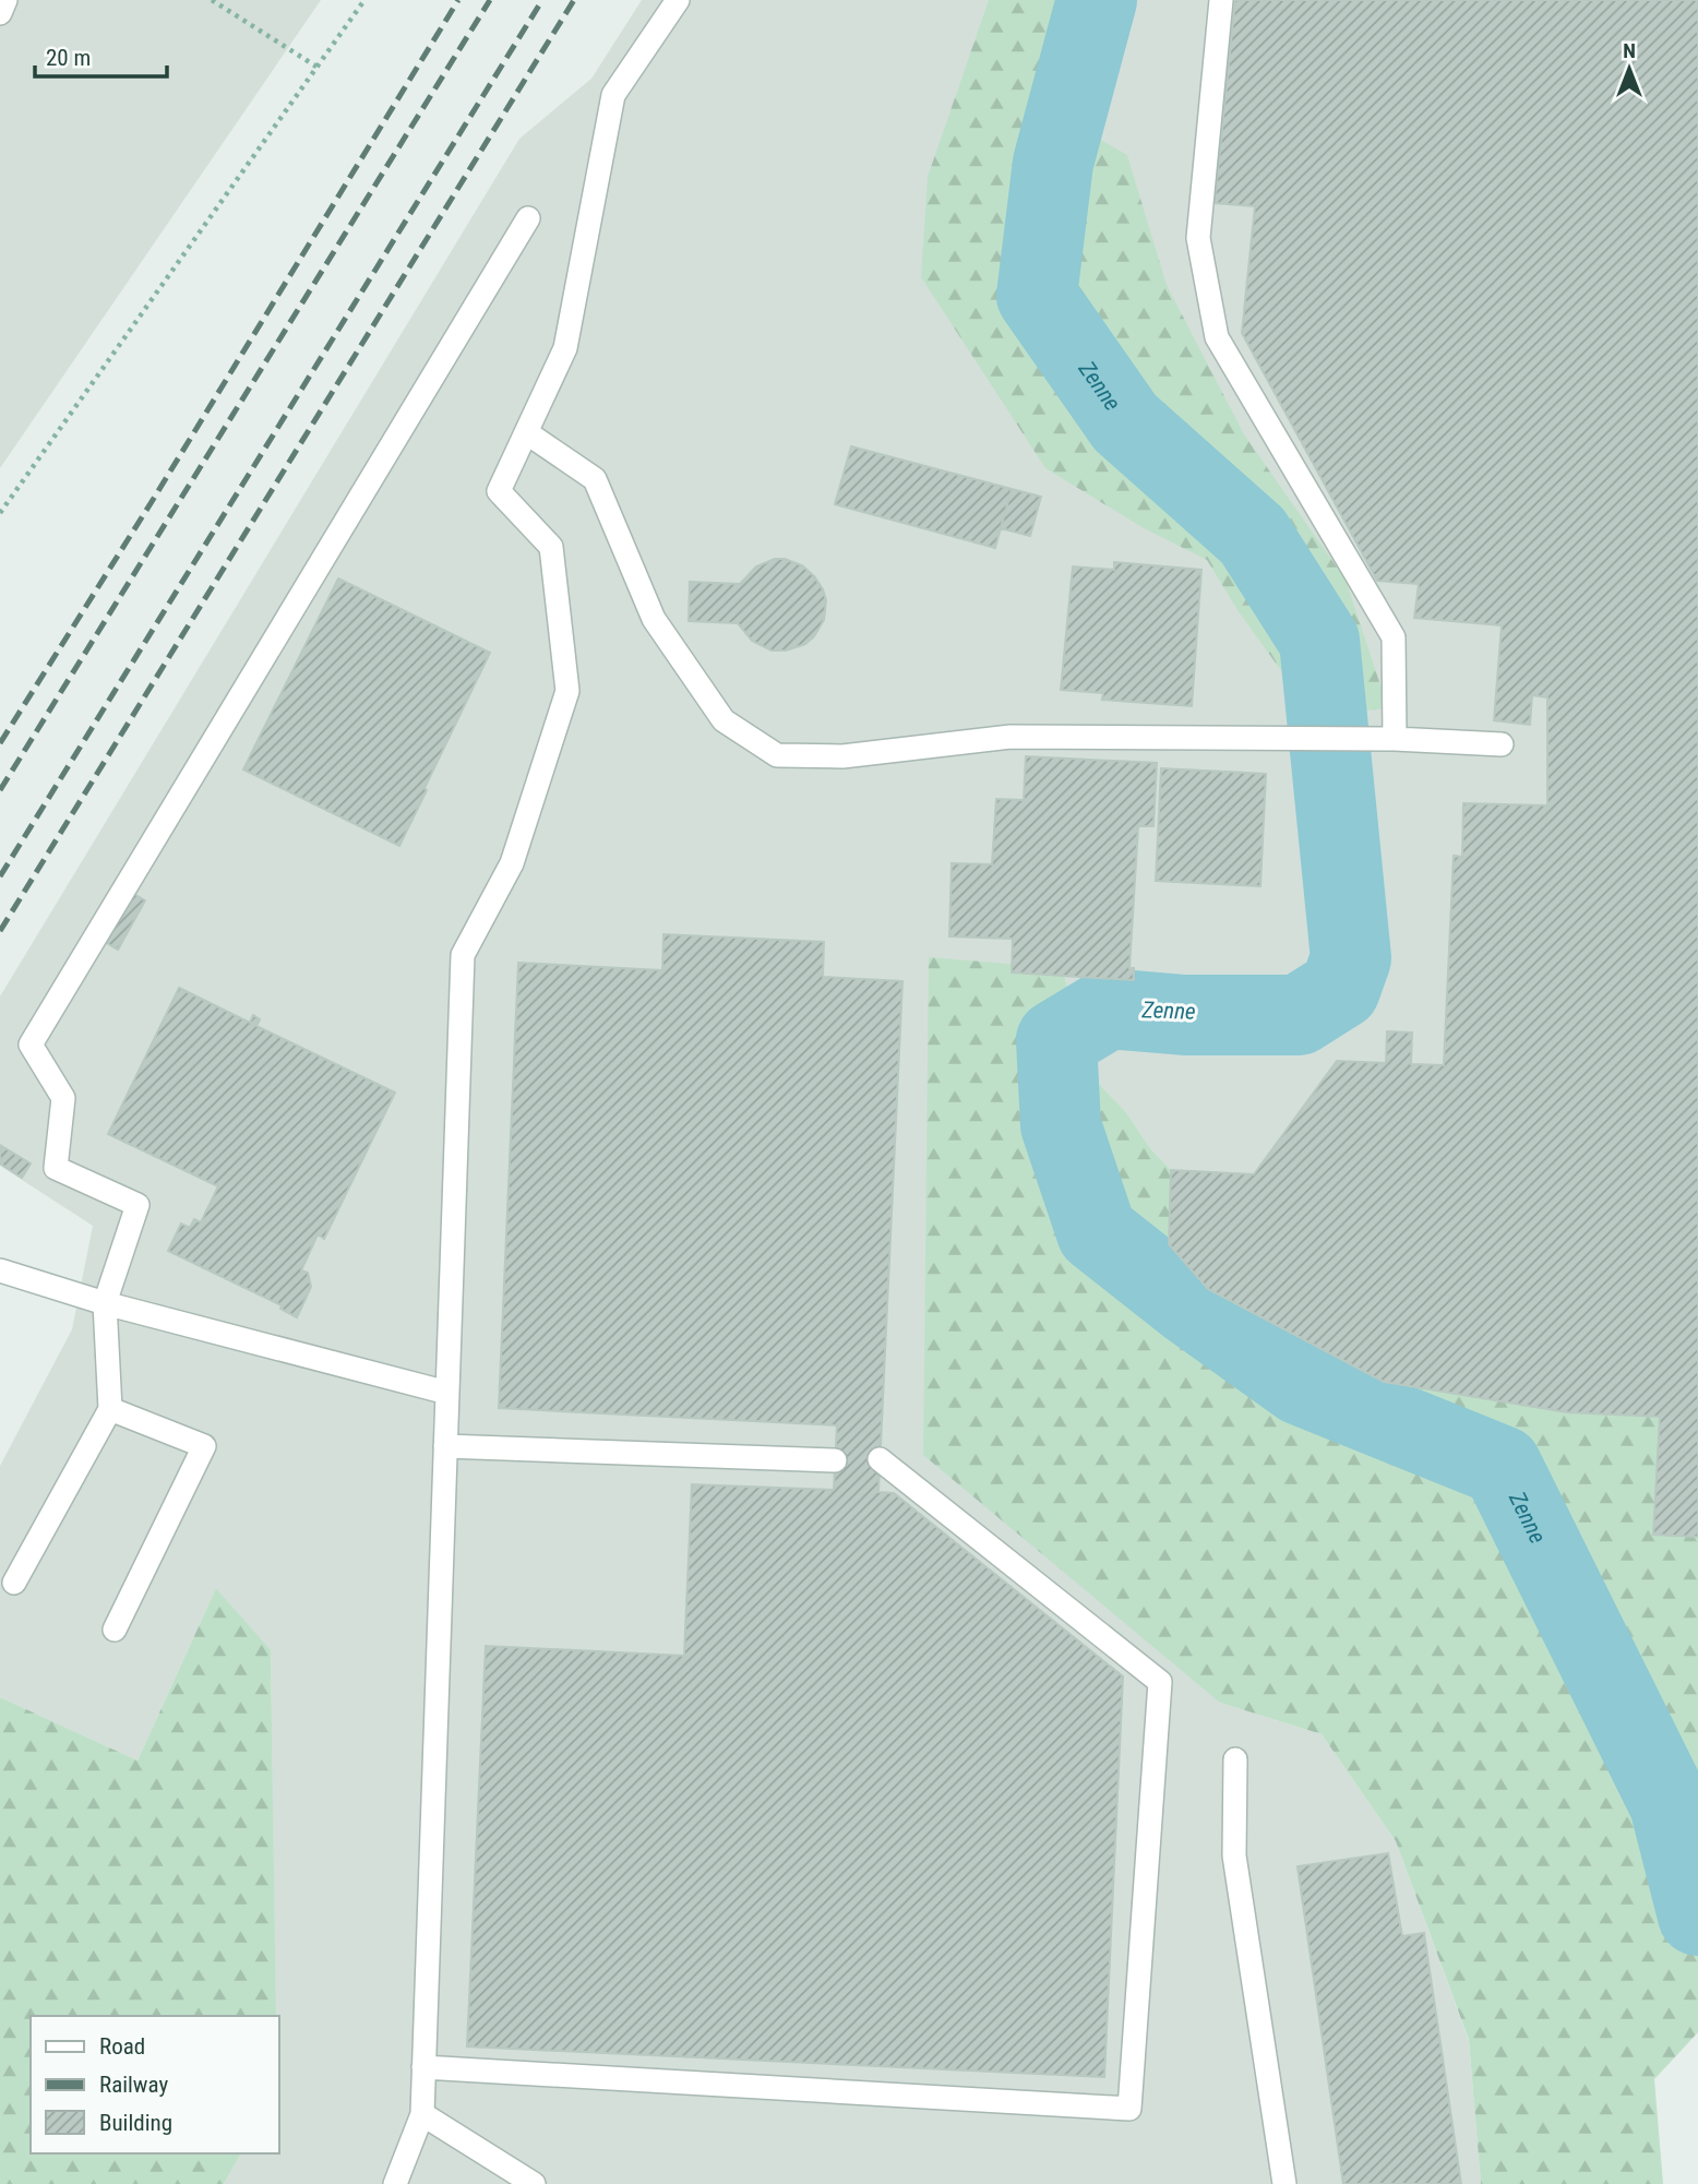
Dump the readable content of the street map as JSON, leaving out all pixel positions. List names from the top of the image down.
{
  "water": ["Zenne"],
  "legend": ["Road", "Railway", "Building"],
  "scale_bar": "20 m",
  "north": "top"
}
